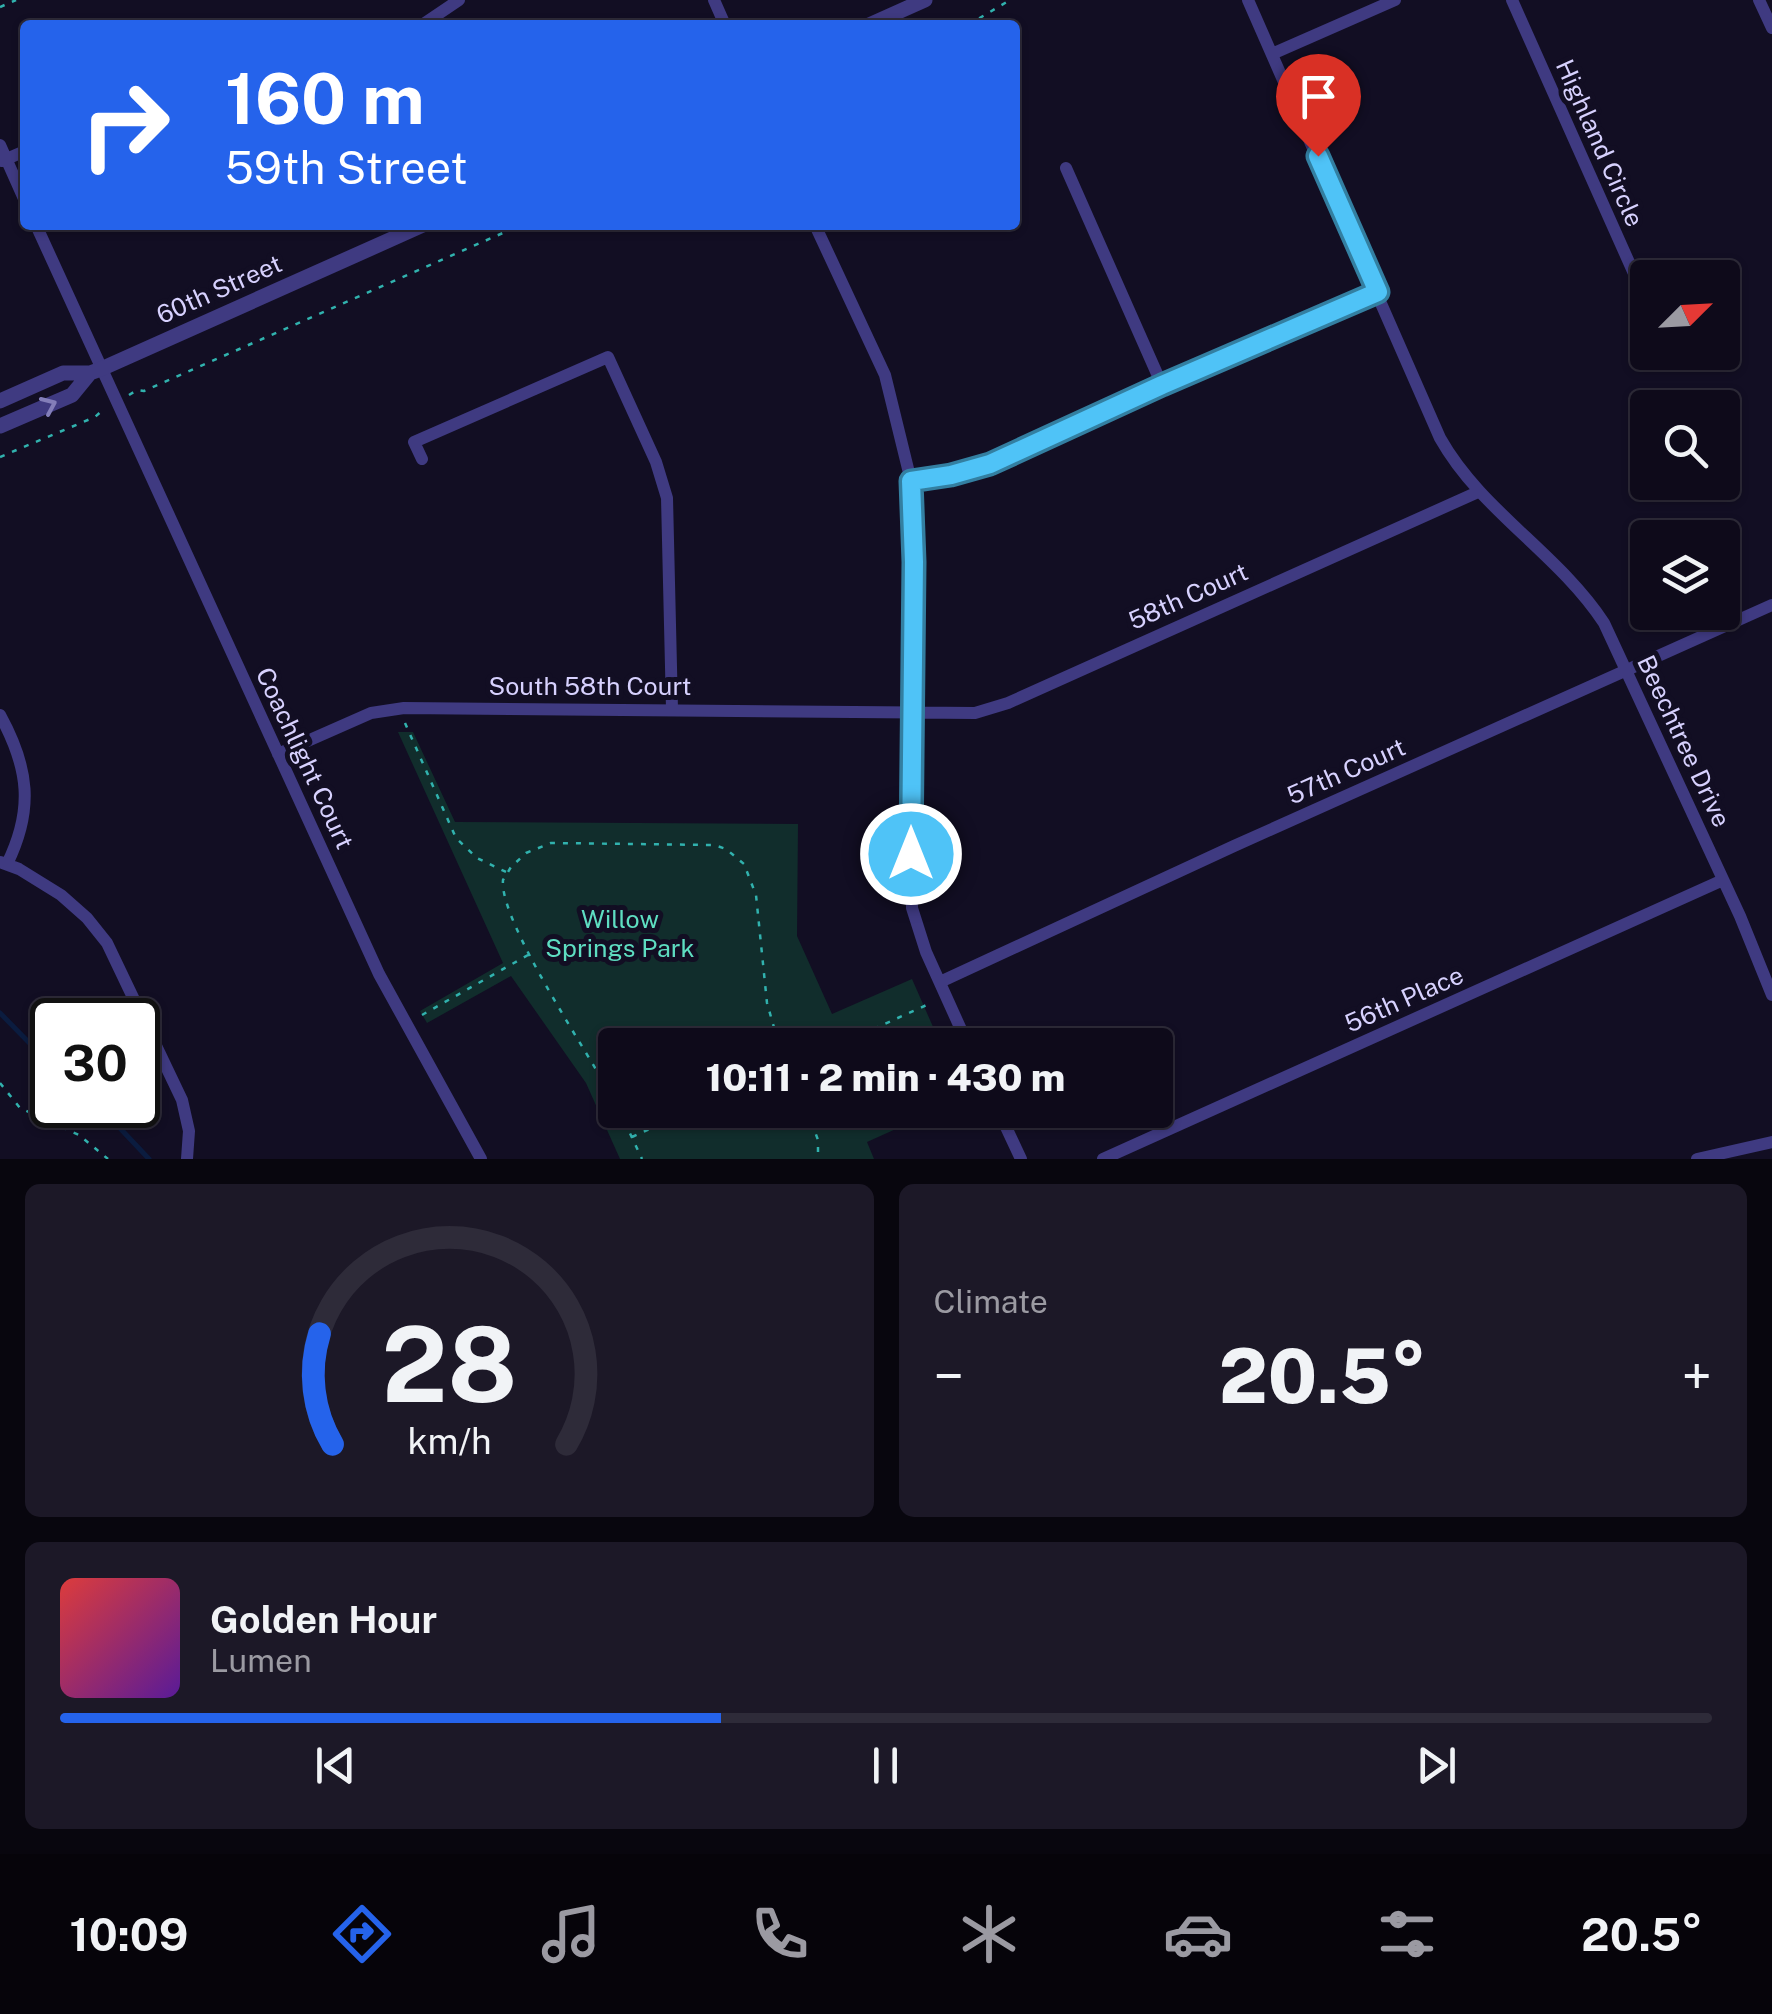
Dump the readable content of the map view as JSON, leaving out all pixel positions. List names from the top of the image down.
{
  "streets": {
    "street": [
      "Highland Circle",
      "60th Street",
      "58th Court",
      "South 58th Court",
      "Beechtree Drive",
      "Coachlight Court",
      "57th Court",
      "56th Place"
    ]
  },
  "crossings": [
    ["60th Street", "Coachlight Court"],
    ["58th Court", "South 58th Court"],
    ["58th Court", "Beechtree Drive"],
    ["South 58th Court", "Coachlight Court"],
    ["Beechtree Drive", "57th Court"],
    ["Beechtree Drive", "56th Place"]
  ],
  "parks": ["Willow Springs Park"],
  "north": "top right",
  "page": {
    "turn": ["160 m", "59th Street"],
    "limit": "30",
    "trip": "10:11 · 2 min · 430 m",
    "tile": "Climate",
    "heat": ["−", "20.5°", "+"],
    "song": ["Golden Hour", "Lumen"],
    "tabs": ["10:09", "20.5°"],
    "gauge": ["28", "km/h"]
  }
}
